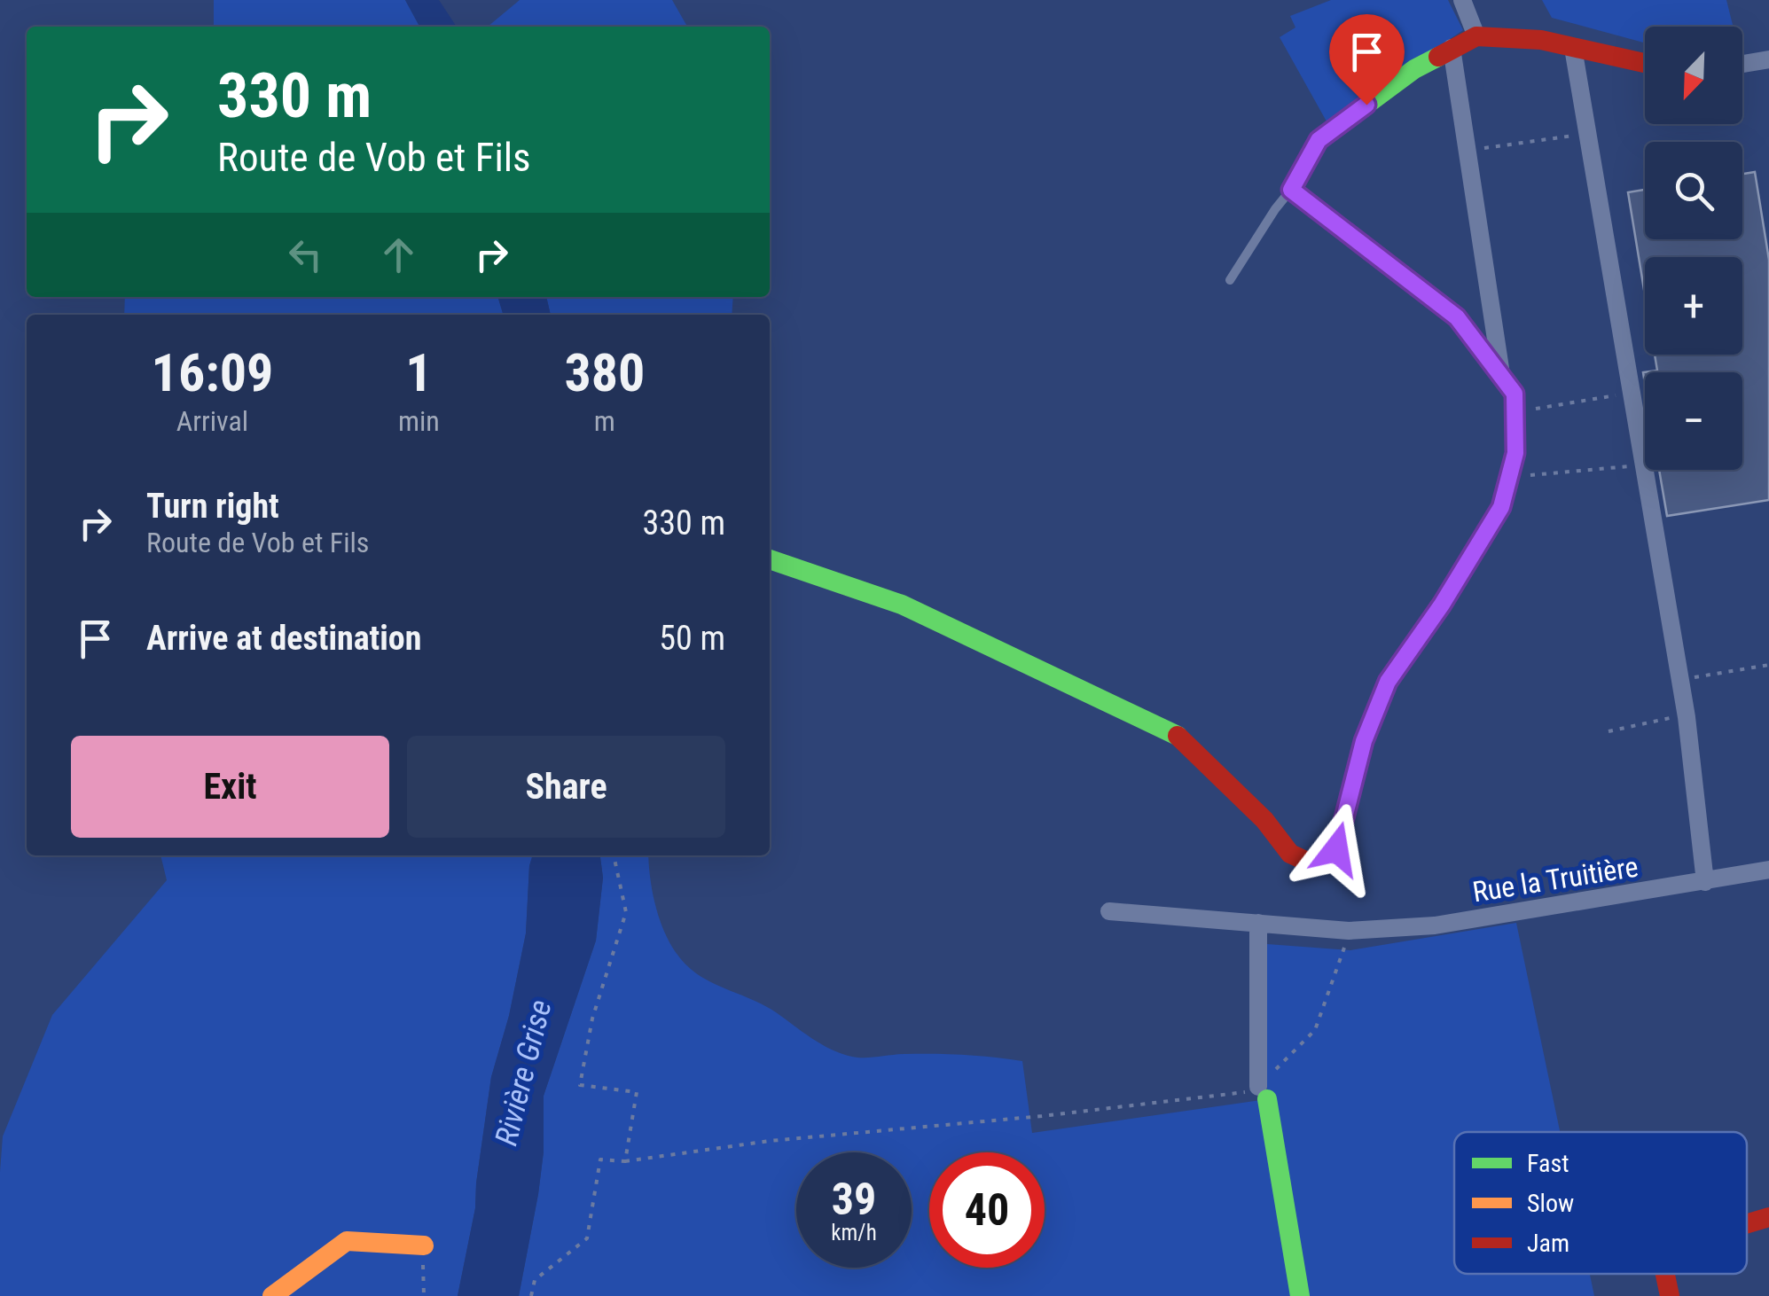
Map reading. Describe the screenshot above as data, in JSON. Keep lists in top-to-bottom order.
{
  "streets": {
    "street": ["Rue la Truitière"]
  },
  "water": ["Rivière Grise"],
  "legend": ["Fast", "Slow", "Jam"],
  "north": "bottom left",
  "page": {
    "map_buttons": ["+", "−"],
    "turn": ["330 m", "Route de Vob et Fils"],
    "eta": [
      "16:09",
      "Arrival",
      "1",
      "min",
      "380",
      "m"
    ],
    "list": [
      {
        "name": "Turn right",
        "note": "Route de Vob et Fils",
        "value": "330 m"
      },
      {
        "name": "Arrive at destination",
        "value": "50 m"
      }
    ],
    "buttons": ["Exit", "Share"],
    "speed": "39 km/h",
    "limit": "40"
  }
}
